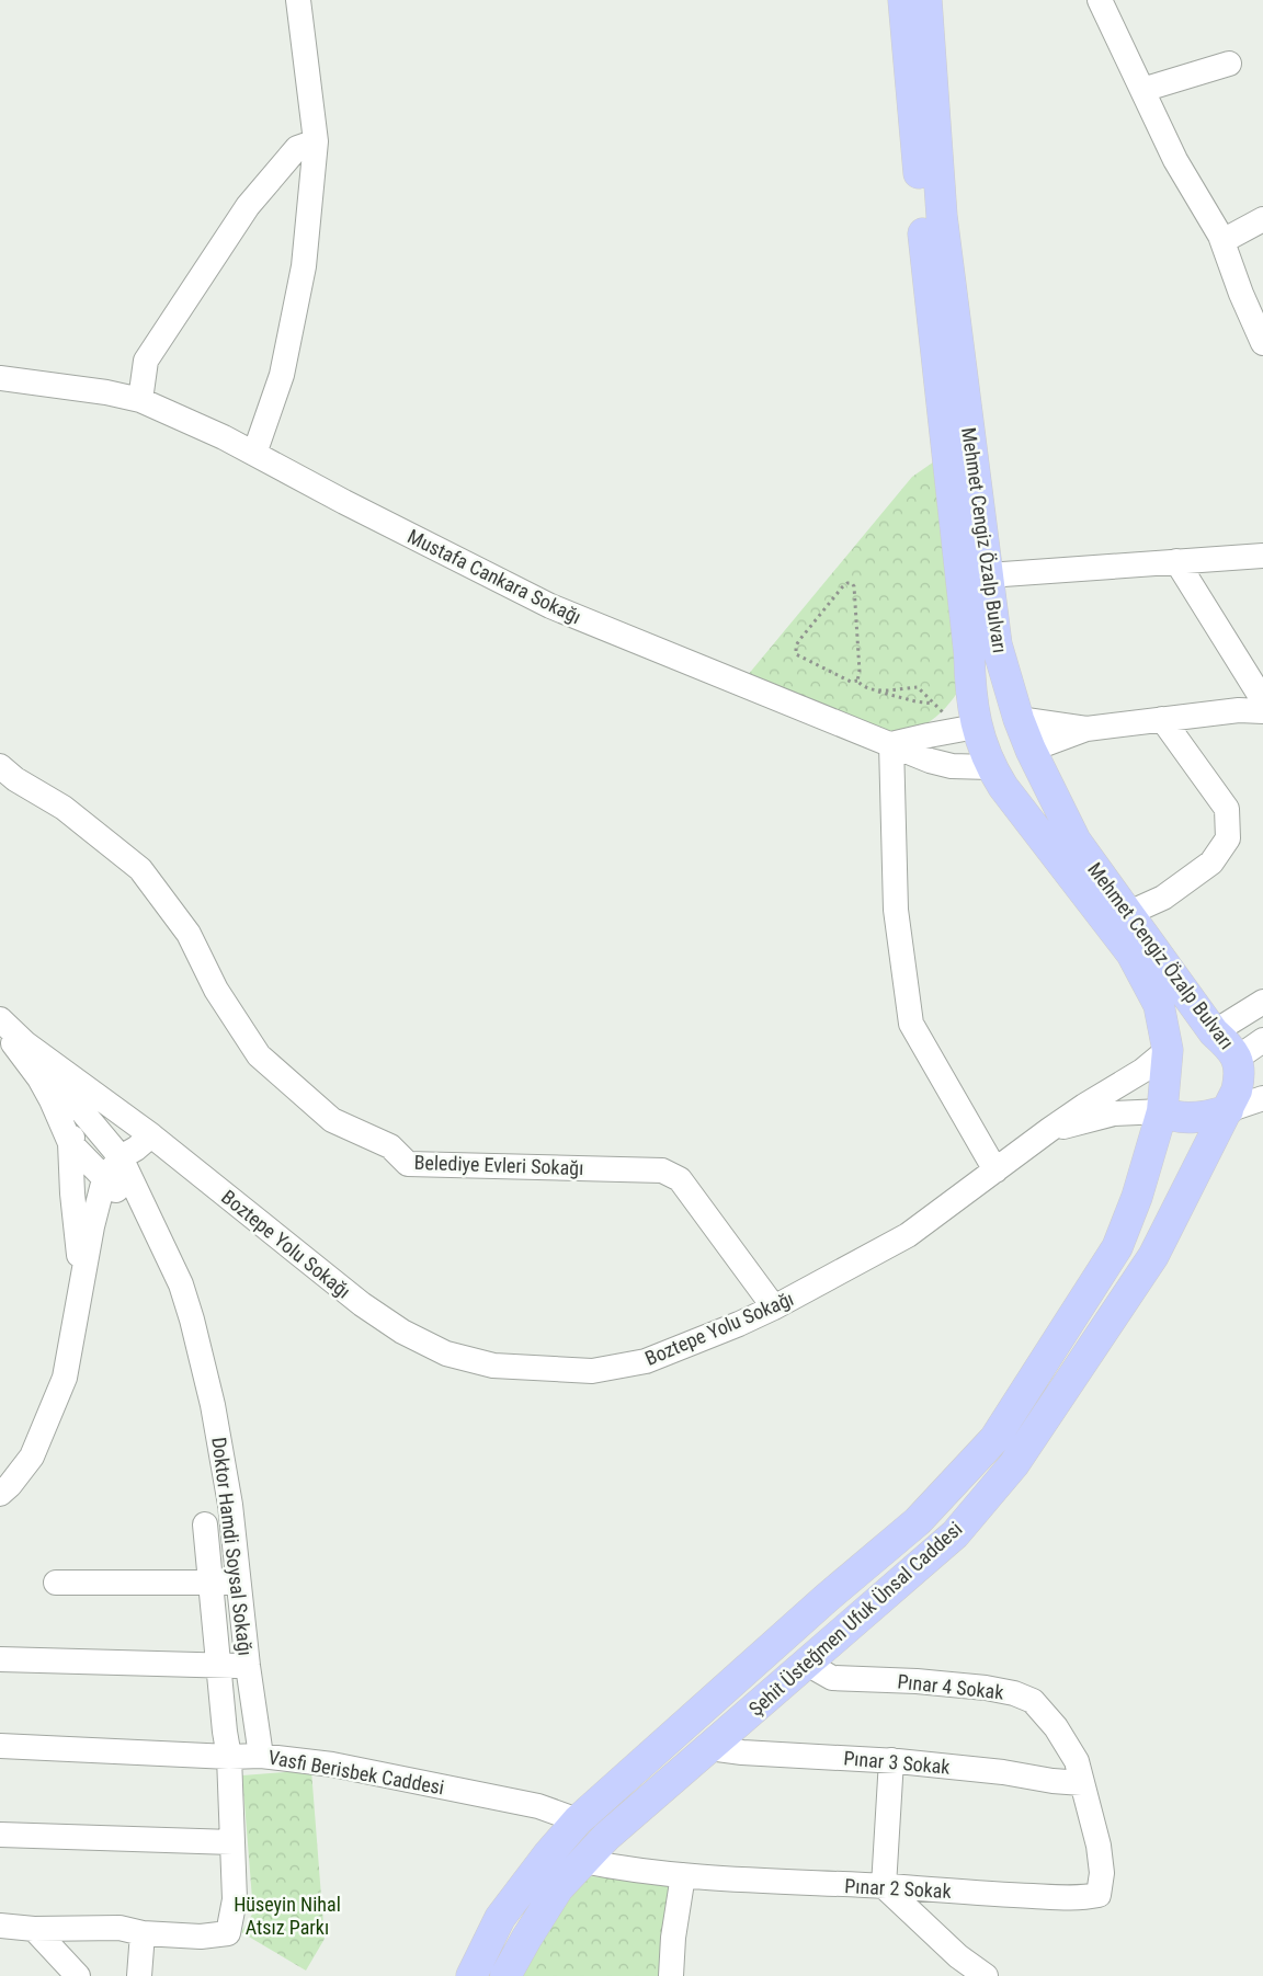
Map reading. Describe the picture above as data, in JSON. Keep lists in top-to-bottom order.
{
  "streets": {
    "main road": ["Mehmet Cengiz Özalp Bulvarı", "Şehit Üsteğmen Ufuk Ünsal Caddesi"],
    "street": [
      "Mustafa Cankara Sokağı",
      "Belediye Evleri Sokağı",
      "Boztepe Yolu Sokağı",
      "Doktor Hamdi Soysal Sokağı",
      "Pınar 4 Sokak",
      "Pınar 3 Sokak",
      "Vasfi Berisbek Caddesi",
      "Pınar 2 Sokak"
    ]
  },
  "crossings": [
    ["Mehmet Cengiz Özalp Bulvarı", "Mustafa Cankara Sokağı"],
    ["Mehmet Cengiz Özalp Bulvarı", "Boztepe Yolu Sokağı"],
    ["Mehmet Cengiz Özalp Bulvarı", "Şehit Üsteğmen Ufuk Ünsal Caddesi"],
    ["Belediye Evleri Sokağı", "Boztepe Yolu Sokağı"],
    ["Boztepe Yolu Sokağı", "Şehit Üsteğmen Ufuk Ünsal Caddesi"],
    ["Doktor Hamdi Soysal Sokağı", "Vasfi Berisbek Caddesi"],
    ["Şehit Üsteğmen Ufuk Ünsal Caddesi", "Pınar 4 Sokak"],
    ["Şehit Üsteğmen Ufuk Ünsal Caddesi", "Pınar 3 Sokak"],
    ["Şehit Üsteğmen Ufuk Ünsal Caddesi", "Vasfi Berisbek Caddesi"],
    ["Şehit Üsteğmen Ufuk Ünsal Caddesi", "Pınar 2 Sokak"],
    ["Pınar 4 Sokak", "Pınar 3 Sokak"],
    ["Pınar 4 Sokak", "Pınar 2 Sokak"],
    ["Pınar 3 Sokak", "Pınar 2 Sokak"]
  ],
  "parks": ["Hüseyin Nihal Atsız Parkı"]
}
